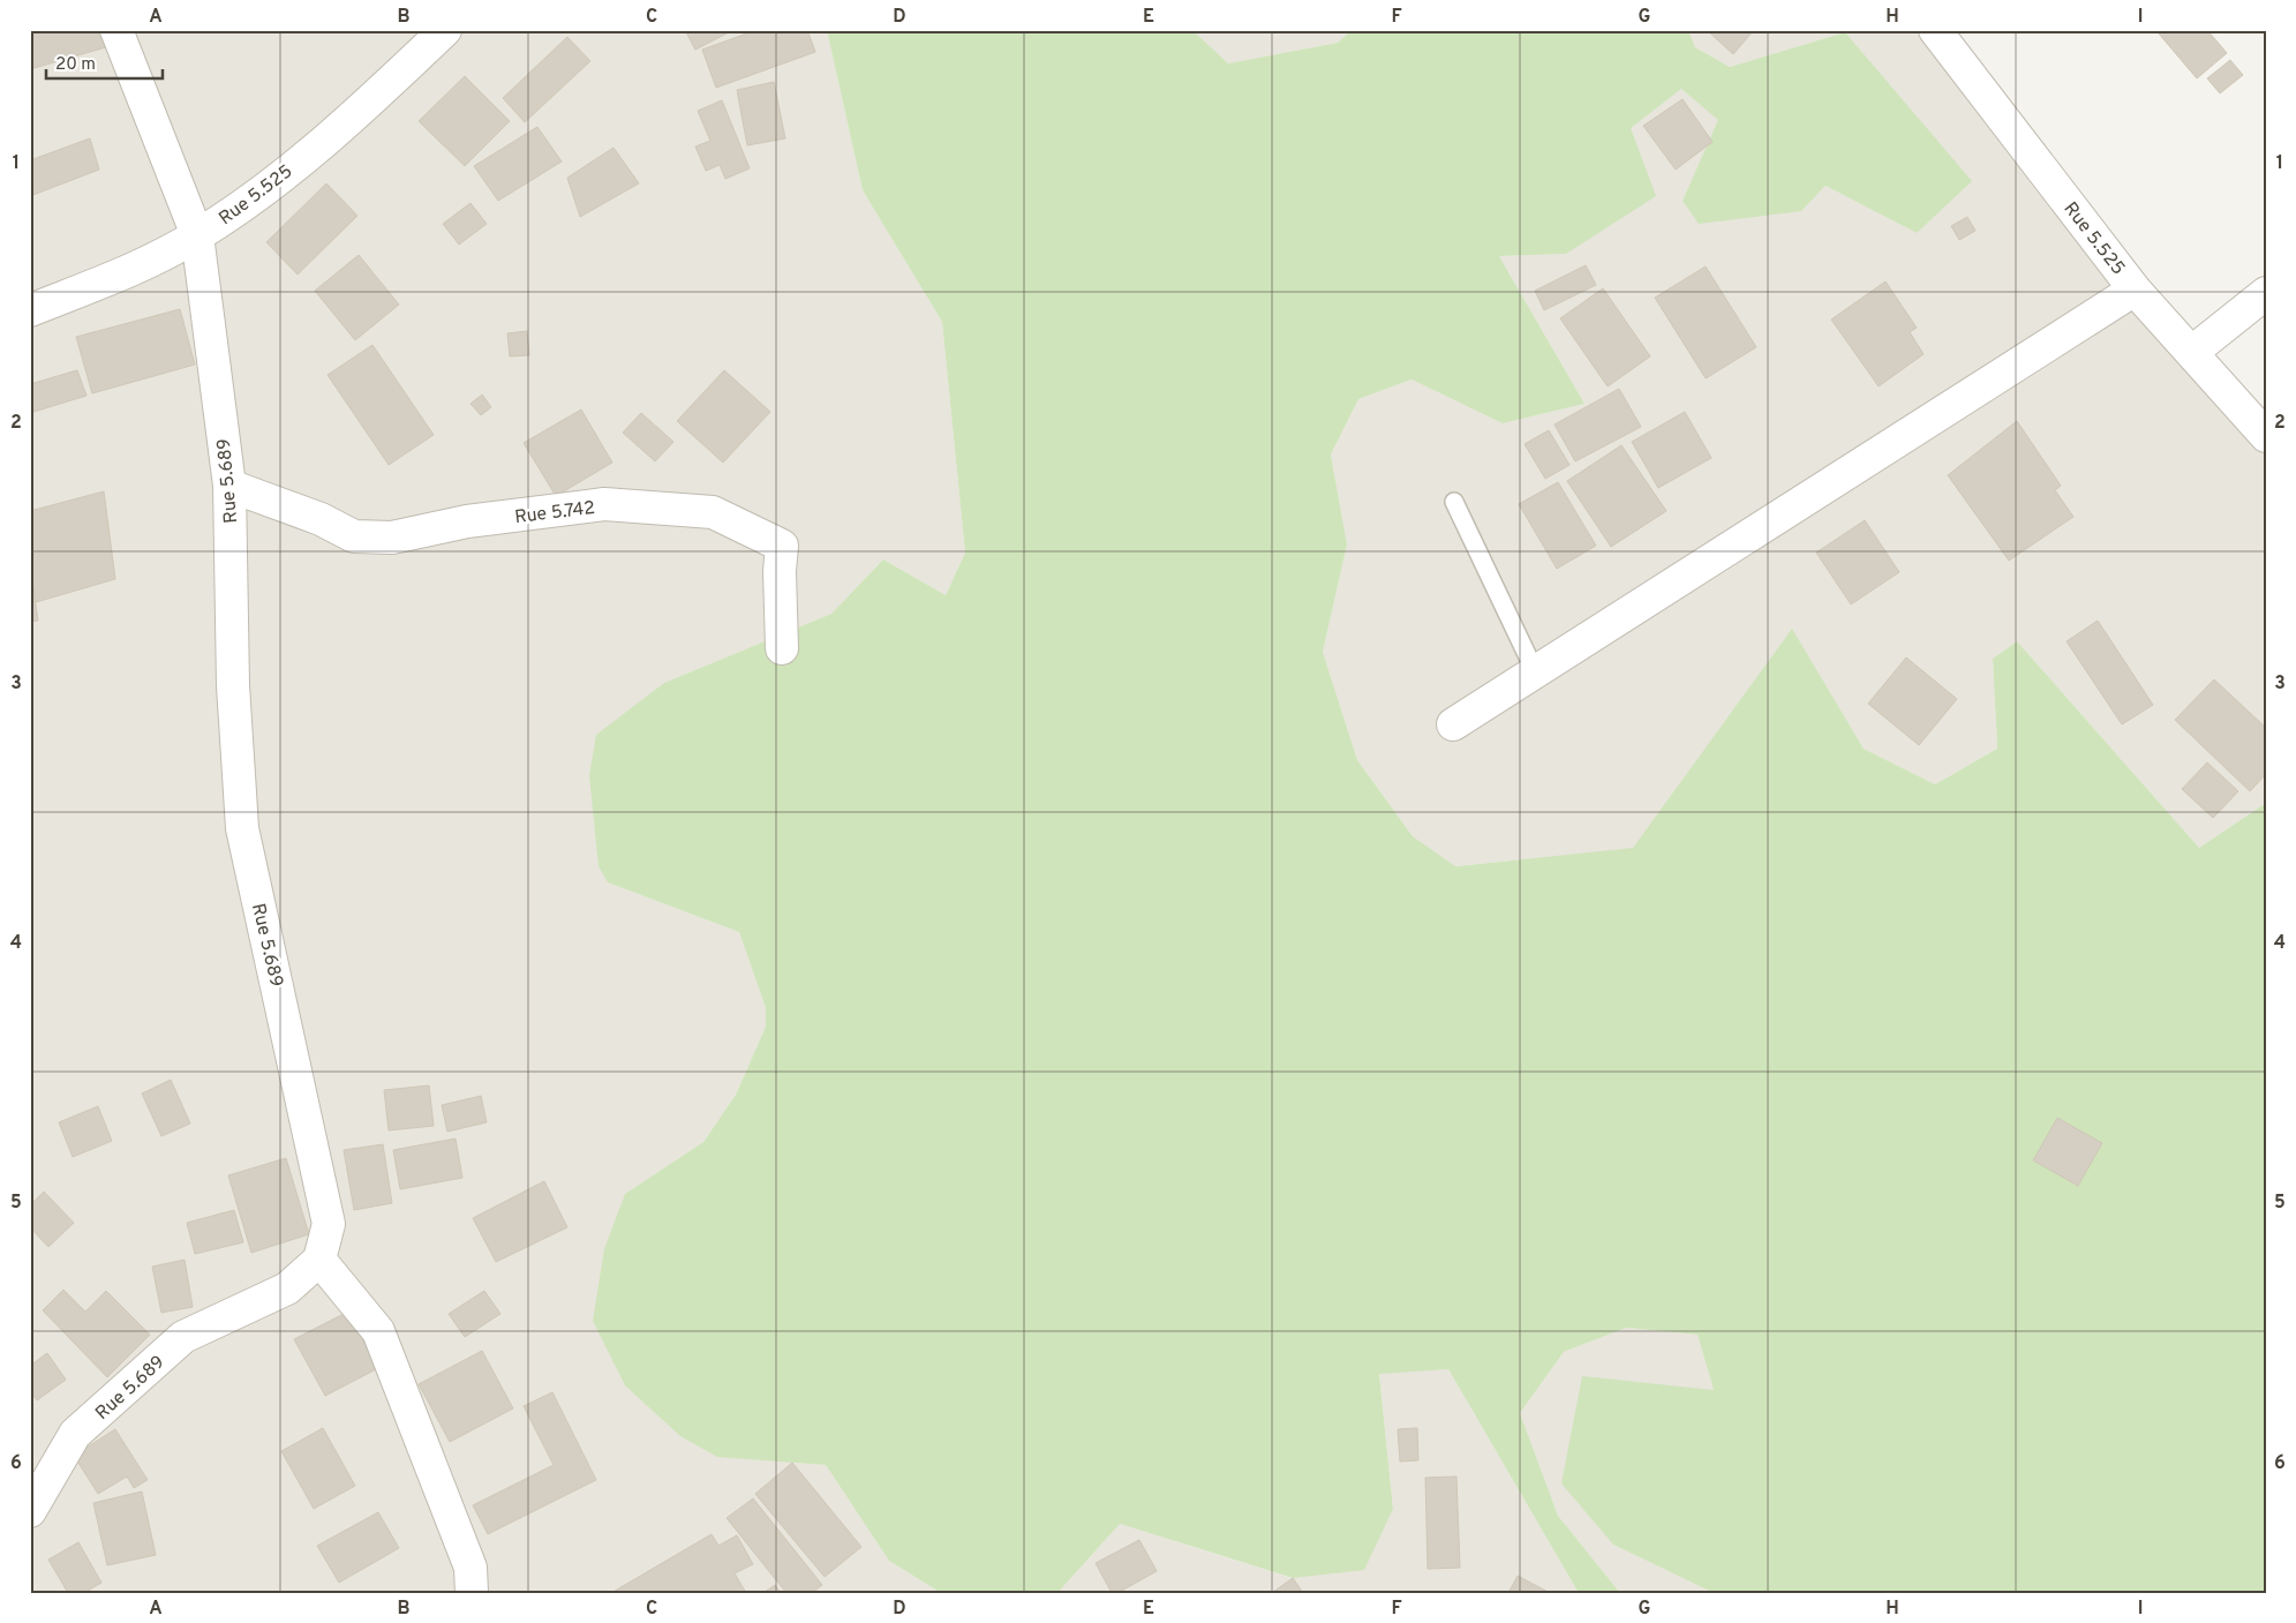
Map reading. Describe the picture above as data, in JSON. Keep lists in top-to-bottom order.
{
  "streets": {
    "street": ["Rue 5.525", "Rue 5.689", "Rue 5.742"]
  },
  "crossings": [
    ["Rue 5.525", "Rue 5.689"],
    ["Rue 5.689", "Rue 5.742"]
  ],
  "scale_bar": "20 m",
  "grid": {
    "columns": [
      "A",
      "B",
      "C",
      "D",
      "E",
      "F",
      "G",
      "H",
      "I"
    ],
    "rows": [
      "1",
      "2",
      "3",
      "4",
      "5",
      "6"
    ]
  }
}
